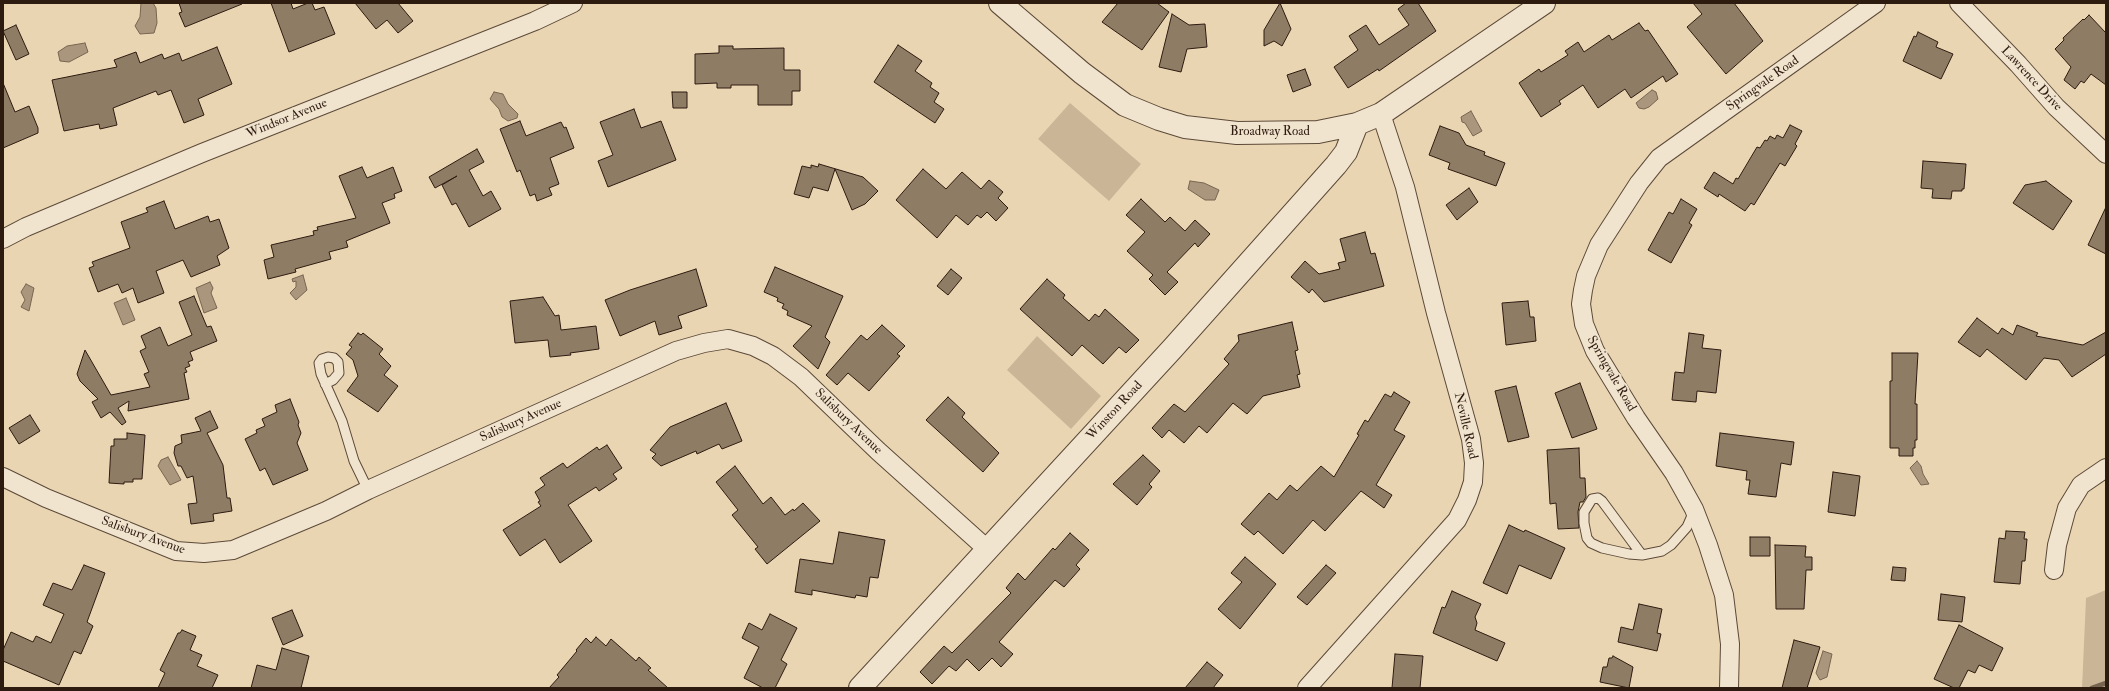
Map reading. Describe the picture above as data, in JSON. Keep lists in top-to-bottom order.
{
  "streets": {
    "street": [
      "Lawrence Drive",
      "Springvale Road",
      "Windsor Avenue",
      "Broadway Road",
      "Winston Road",
      "Salisbury Avenue",
      "Neville Road"
    ]
  },
  "crossings": [
    ["Broadway Road", "Winston Road"],
    ["Broadway Road", "Neville Road"],
    ["Winston Road", "Salisbury Avenue"]
  ]
}
